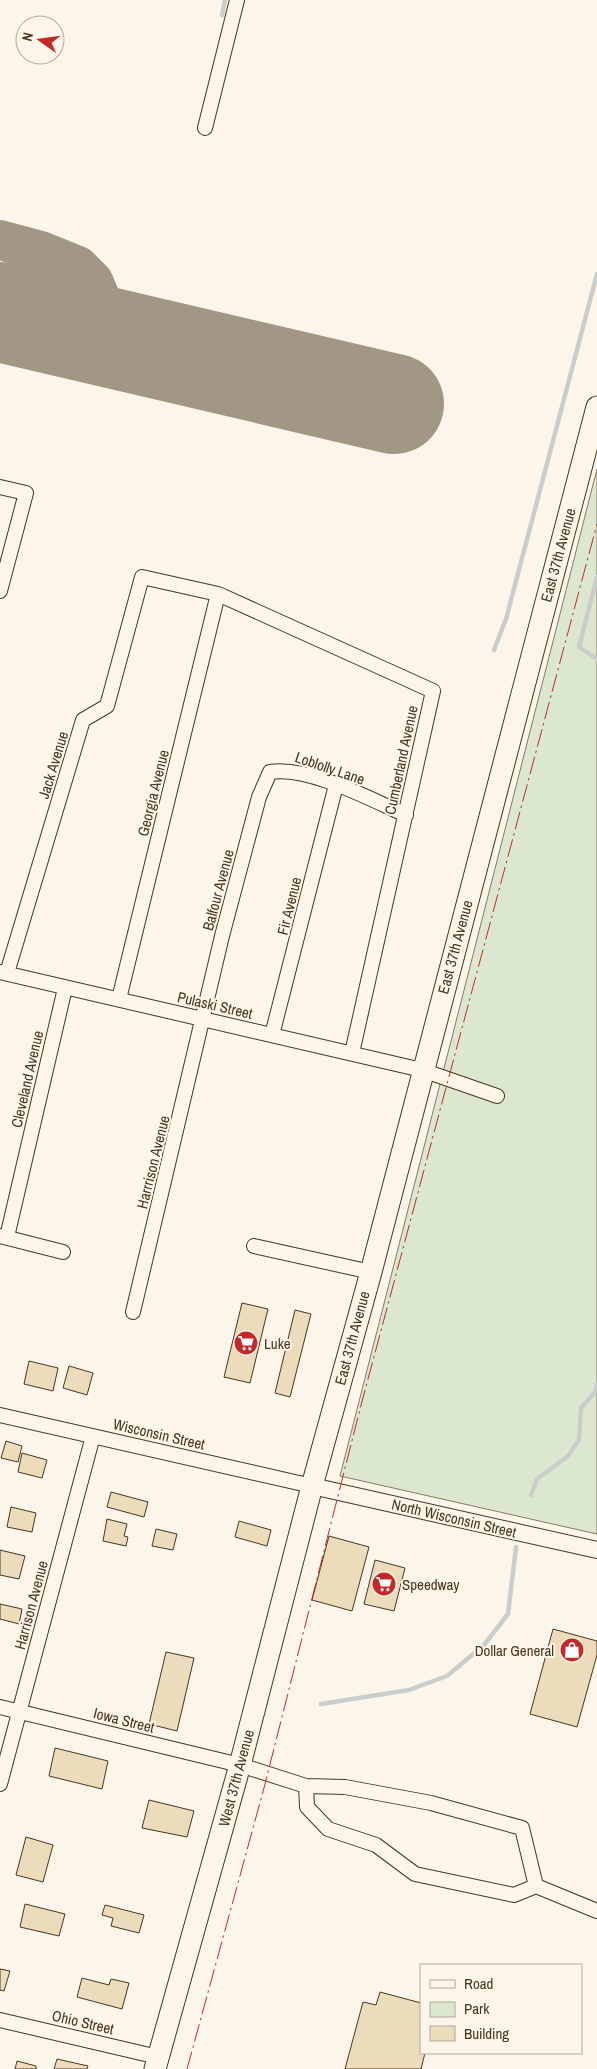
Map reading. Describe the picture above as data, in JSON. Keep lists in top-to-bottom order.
{
  "streets": {
    "main road": ["East 37th Avenue", "West 37th Avenue"],
    "street": [
      "Cumberland Avenue",
      "Jack Avenue",
      "Loblolly Lane",
      "Georgia Avenue",
      "Balfour Avenue",
      "Fir Avenue",
      "Pulaski Street",
      "Cleveland Avenue",
      "Harrrison Avenue",
      "Wisconsin Street",
      "North Wisconsin Street",
      "Harrison Avenue",
      "Iowa Street",
      "Ohio Street"
    ]
  },
  "crossings": [
    ["East 37th Avenue", "Pulaski Street"],
    ["East 37th Avenue", "Wisconsin Street"],
    ["East 37th Avenue", "North Wisconsin Street"],
    ["East 37th Avenue", "West 37th Avenue"],
    ["Cumberland Avenue", "Jack Avenue"],
    ["Cumberland Avenue", "Loblolly Lane"],
    ["Cumberland Avenue", "Georgia Avenue"],
    ["Cumberland Avenue", "Pulaski Street"],
    ["Jack Avenue", "Pulaski Street"],
    ["Loblolly Lane", "Balfour Avenue"],
    ["Loblolly Lane", "Fir Avenue"],
    ["Georgia Avenue", "Pulaski Street"],
    ["Balfour Avenue", "Pulaski Street"],
    ["Balfour Avenue", "Harrrison Avenue"],
    ["Fir Avenue", "Pulaski Street"],
    ["Pulaski Street", "Cleveland Avenue"],
    ["Pulaski Street", "Harrrison Avenue"],
    ["Wisconsin Street", "North Wisconsin Street"],
    ["Wisconsin Street", "Harrison Avenue"],
    ["Wisconsin Street", "West 37th Avenue"],
    ["North Wisconsin Street", "West 37th Avenue"],
    ["Harrison Avenue", "Iowa Street"],
    ["Iowa Street", "West 37th Avenue"],
    ["West 37th Avenue", "Ohio Street"]
  ],
  "places": {
    "supermarket": ["Luke", "Speedway"],
    "shop": ["Dollar General"]
  },
  "legend": ["Road", "Park", "Building"],
  "north": "left"
}
